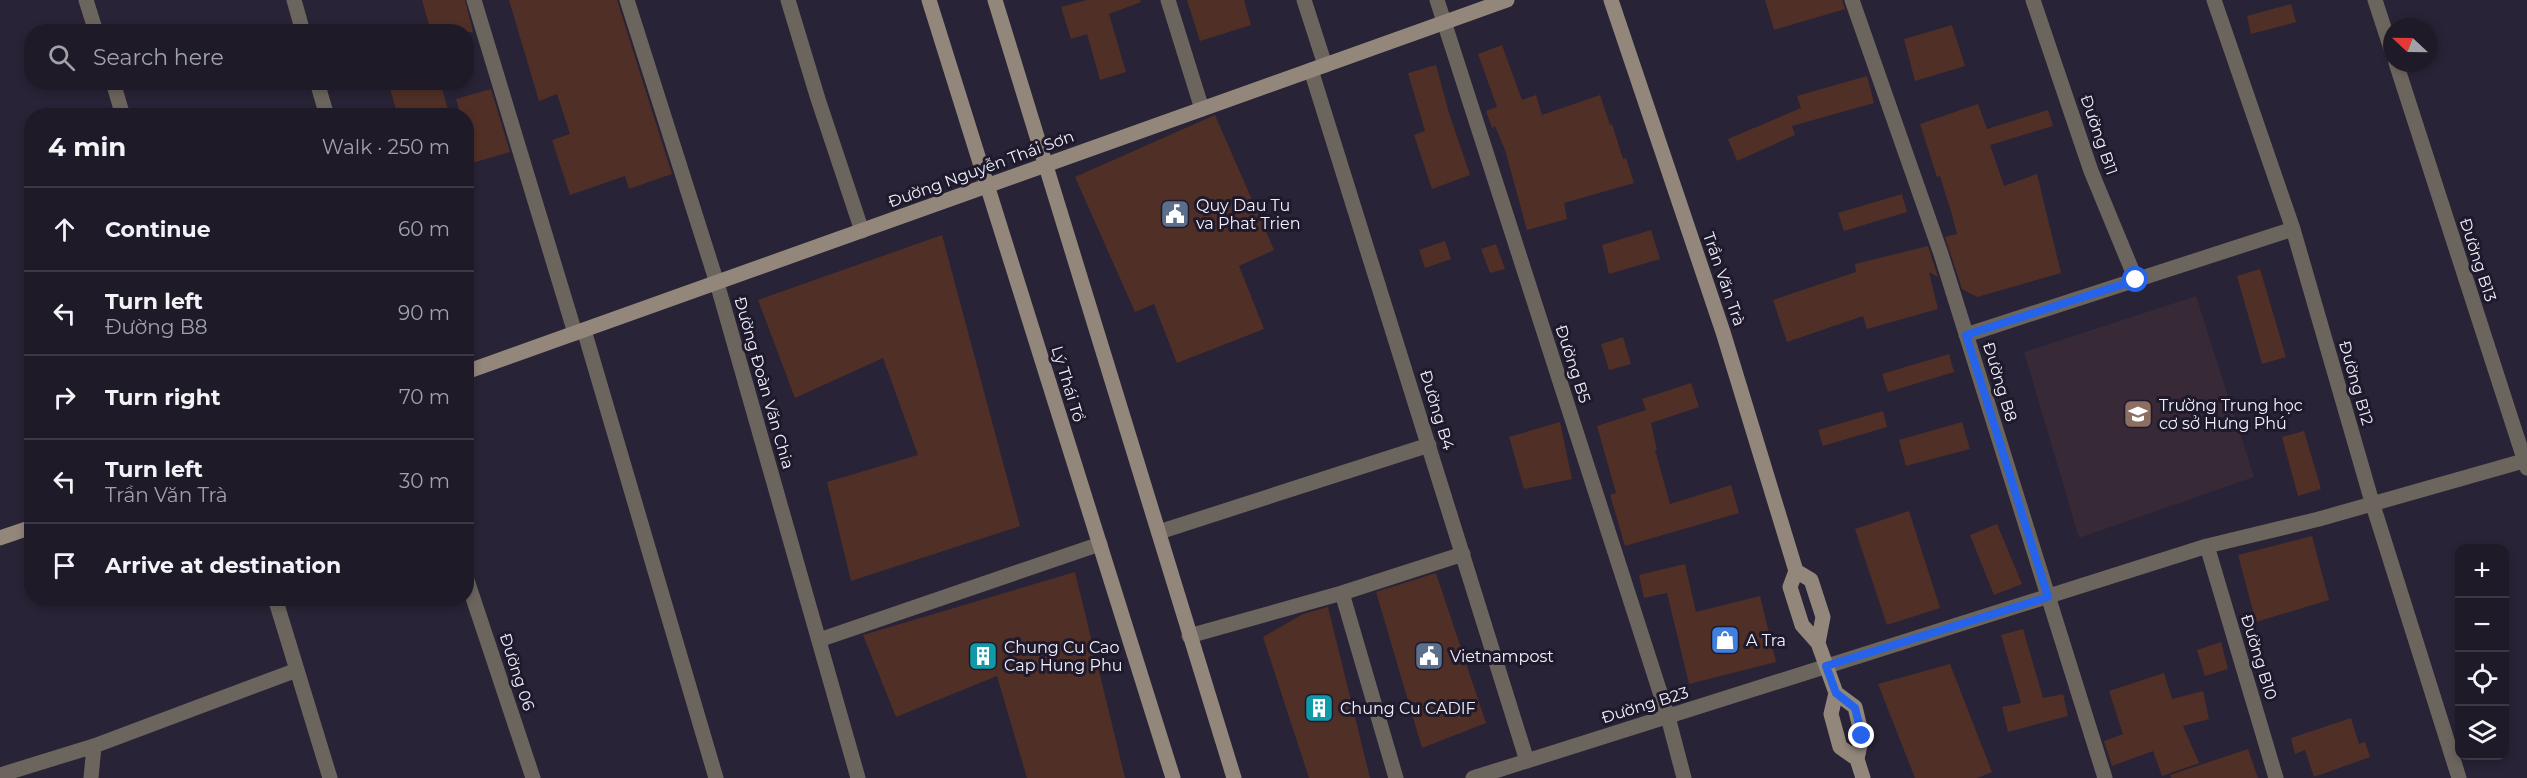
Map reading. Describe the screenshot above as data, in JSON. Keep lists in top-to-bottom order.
{
  "streets": {
    "street": [
      "Đường B11",
      "Đường Nguyễn Thái Sơn",
      "Đường B13",
      "Trần Văn Trà",
      "Đường B5",
      "Đường B8",
      "Đường Đoàn Văn Chia",
      "Đường B12",
      "Lý Thái Tổ",
      "Đường B4",
      "Đường B10",
      "Đường 06",
      "Đường B23"
    ]
  },
  "crossings": [
    ["Đường Nguyễn Thái Sơn", "Đường B5"],
    ["Đường Nguyễn Thái Sơn", "Đường Đoàn Văn Chia"],
    ["Đường Nguyễn Thái Sơn", "Lý Thái Tổ"],
    ["Đường Nguyễn Thái Sơn", "Đường B4"],
    ["Đường B13", "Đường B23"],
    ["Đường B5", "Đường B23"],
    ["Đường B8", "Đường B23"],
    ["Đường B12", "Đường B23"],
    ["Đường B4", "Đường B23"],
    ["Đường B10", "Đường B23"]
  ],
  "places": {
    "public building": ["Quy Dau Tu va Phat Trien", "Vietnampost"],
    "school or university": ["Trường Trung học cơ sở Hưng Phú"],
    "shop": ["A Tra"],
    "building": ["Chung Cu Cao Cap Hung Phu", "Chung Cu CADIF"]
  },
  "north": "left",
  "page": {
    "search": "Search here",
    "heading": ["4 min", "Walk · 250 m"],
    "list": [
      ["Continue", "60 m"],
      ["Turn left", "Đường B8", "90 m"],
      ["Turn right", "70 m"],
      ["Turn left", "Trần Văn Trà", "30 m"],
      "Arrive at destination"
    ],
    "map_buttons": ["+", "−"]
  }
}
